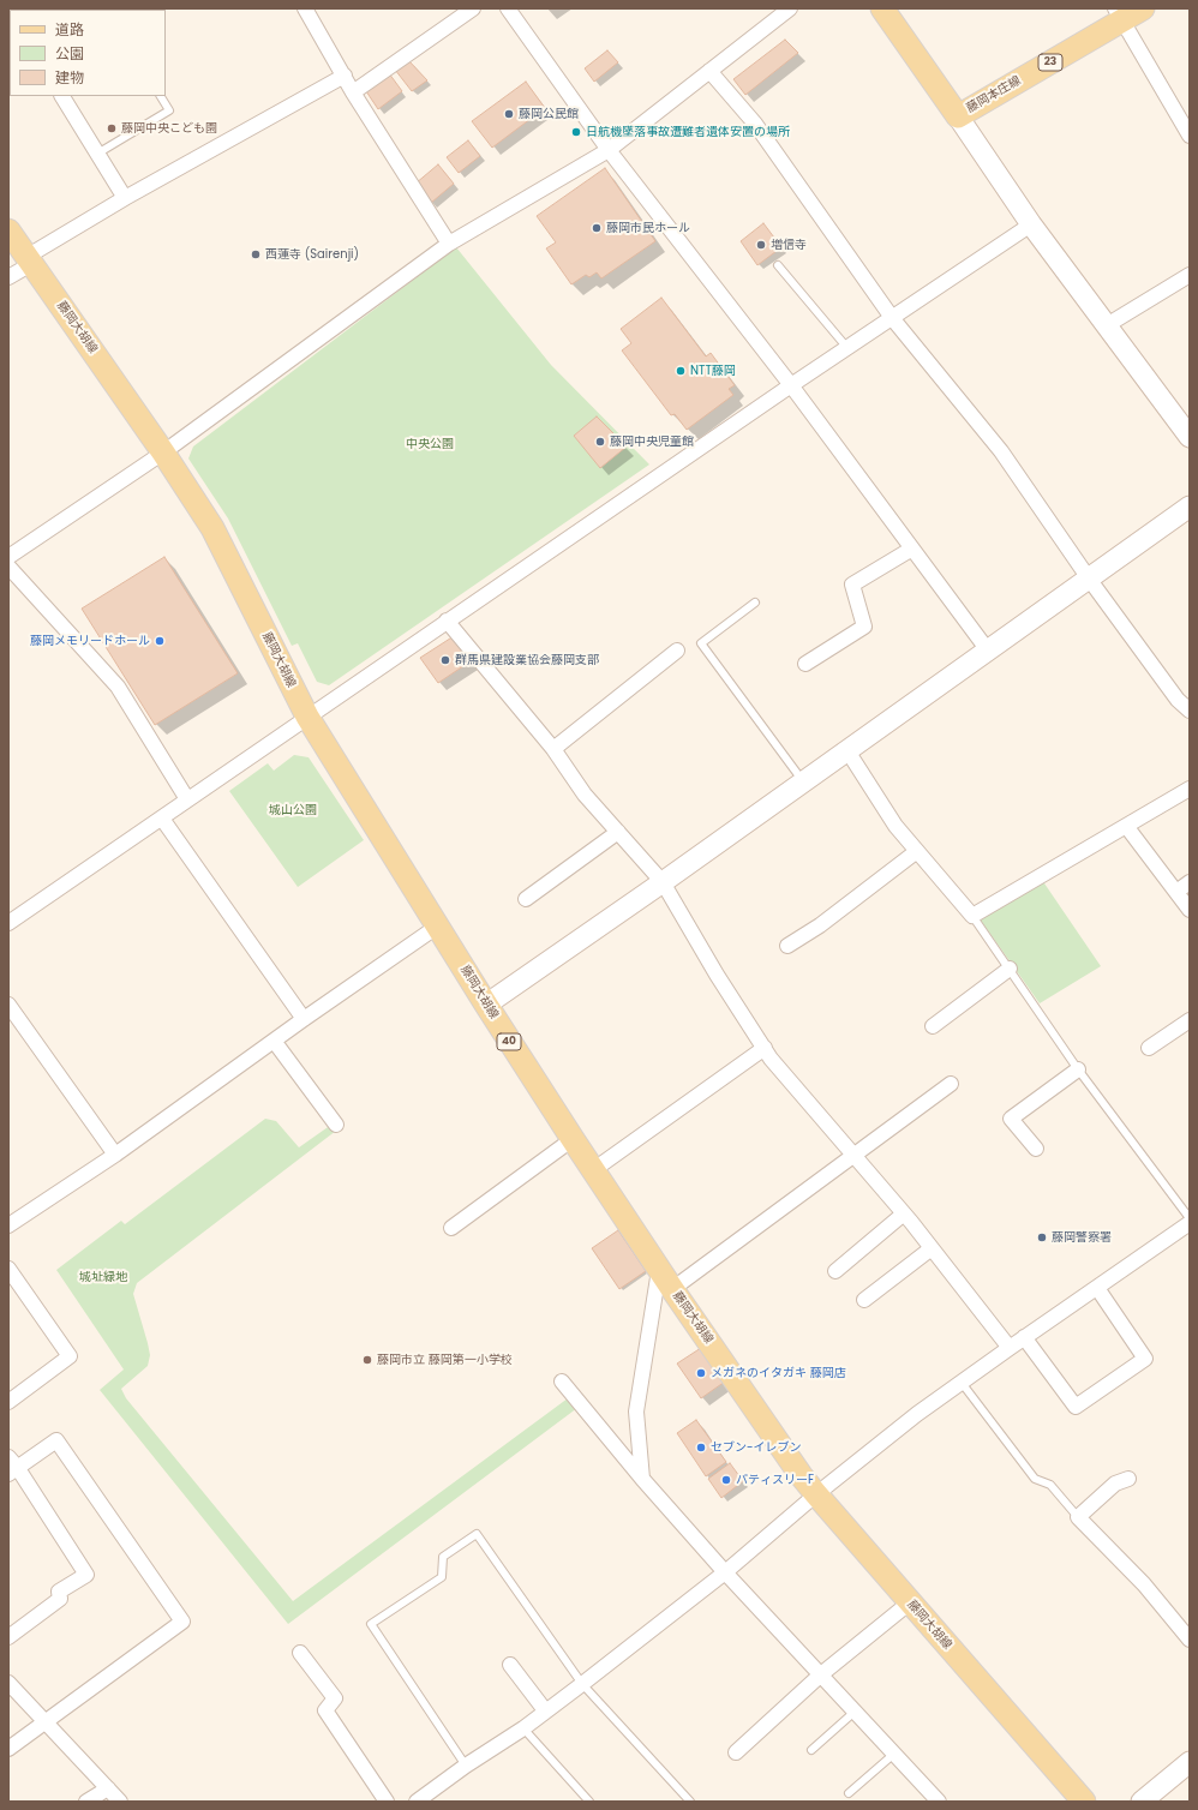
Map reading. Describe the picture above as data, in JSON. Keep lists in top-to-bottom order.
{
  "streets": {
    "main road": [
      "23",
      "藤岡本庄線",
      "藤岡大胡線",
      "40"
    ]
  },
  "parks": ["中央公園", "城山公園", "城址緑地"],
  "places": [
    "藤岡公民館",
    "藤岡中央こども園",
    "日航機墜落事故遭難者遺体安置の場所",
    "藤岡市民ホール",
    "増信寺",
    "西蓮寺 (Sairenji)",
    "NTT藤岡",
    "藤岡中央児童館",
    "藤岡メモリードホール",
    "群馬県建設業協会藤岡支部",
    "藤岡警察署",
    "藤岡市立 藤岡第一小学校",
    "メガネのイタガキ 藤岡店",
    "セブン-イレブン",
    "パティスリーF"
  ],
  "legend": ["道路", "公園", "建物"]
}
